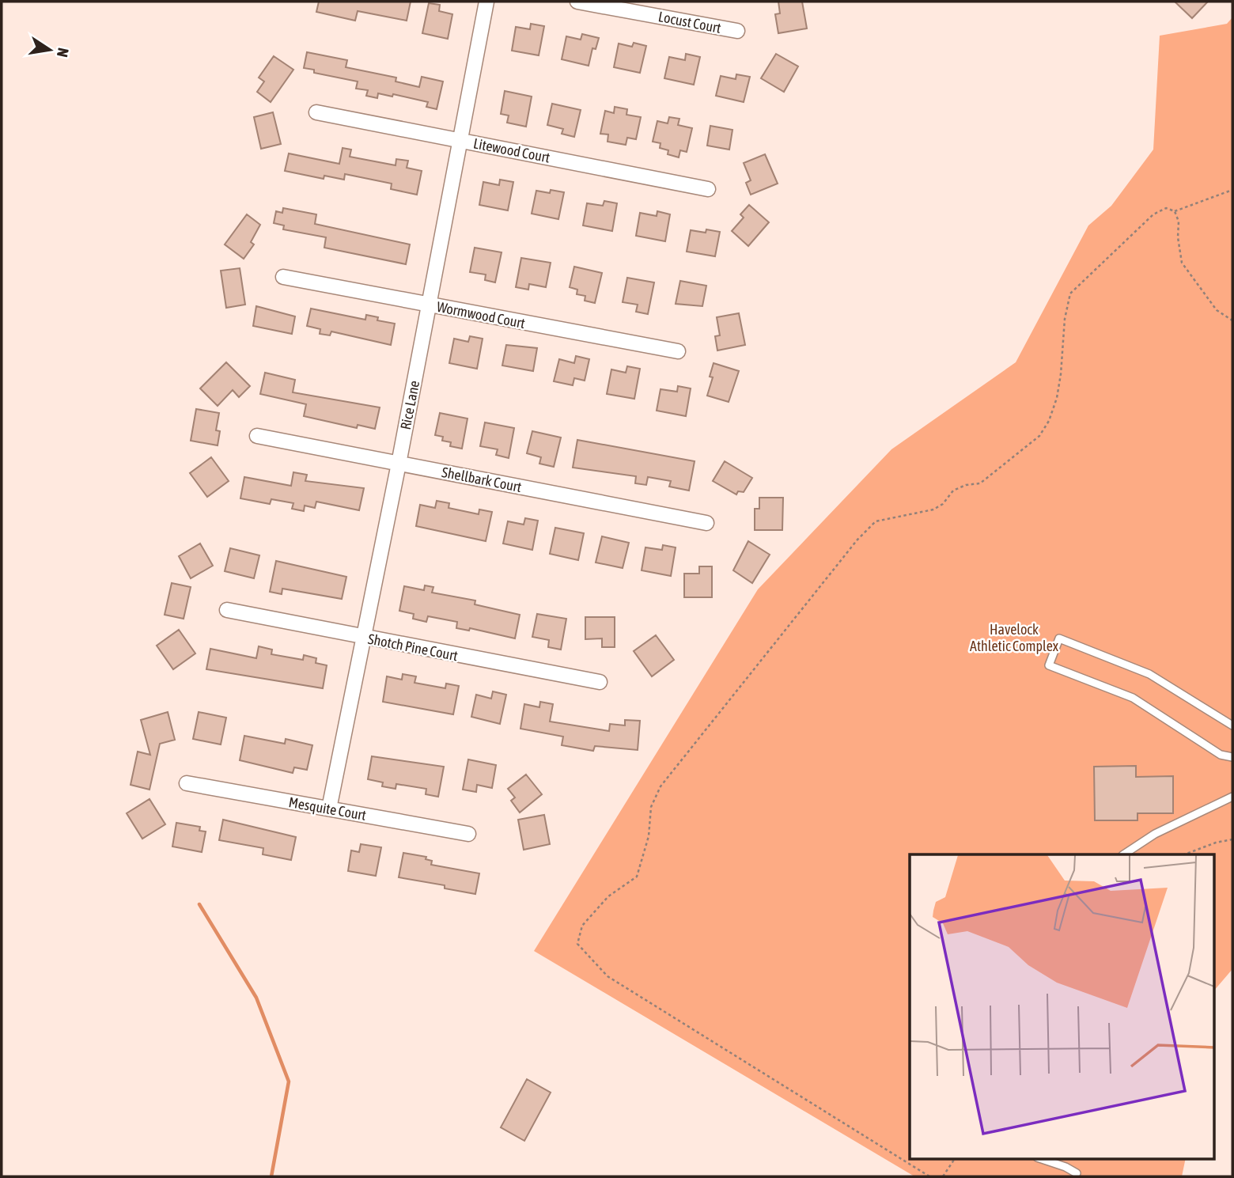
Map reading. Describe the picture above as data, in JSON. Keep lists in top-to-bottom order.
{
  "streets": {
    "street": [
      "Locust Court",
      "Litewood Court",
      "Wormwood Court",
      "Rice Lane",
      "Shellbark Court",
      "Shotch Pine Court",
      "Mesquite Court"
    ]
  },
  "crossings": [
    ["Litewood Court", "Rice Lane"],
    ["Wormwood Court", "Rice Lane"],
    ["Rice Lane", "Shellbark Court"],
    ["Rice Lane", "Shotch Pine Court"],
    ["Rice Lane", "Mesquite Court"]
  ],
  "parks": ["Havelock Athletic Complex"],
  "north": "right"
}
